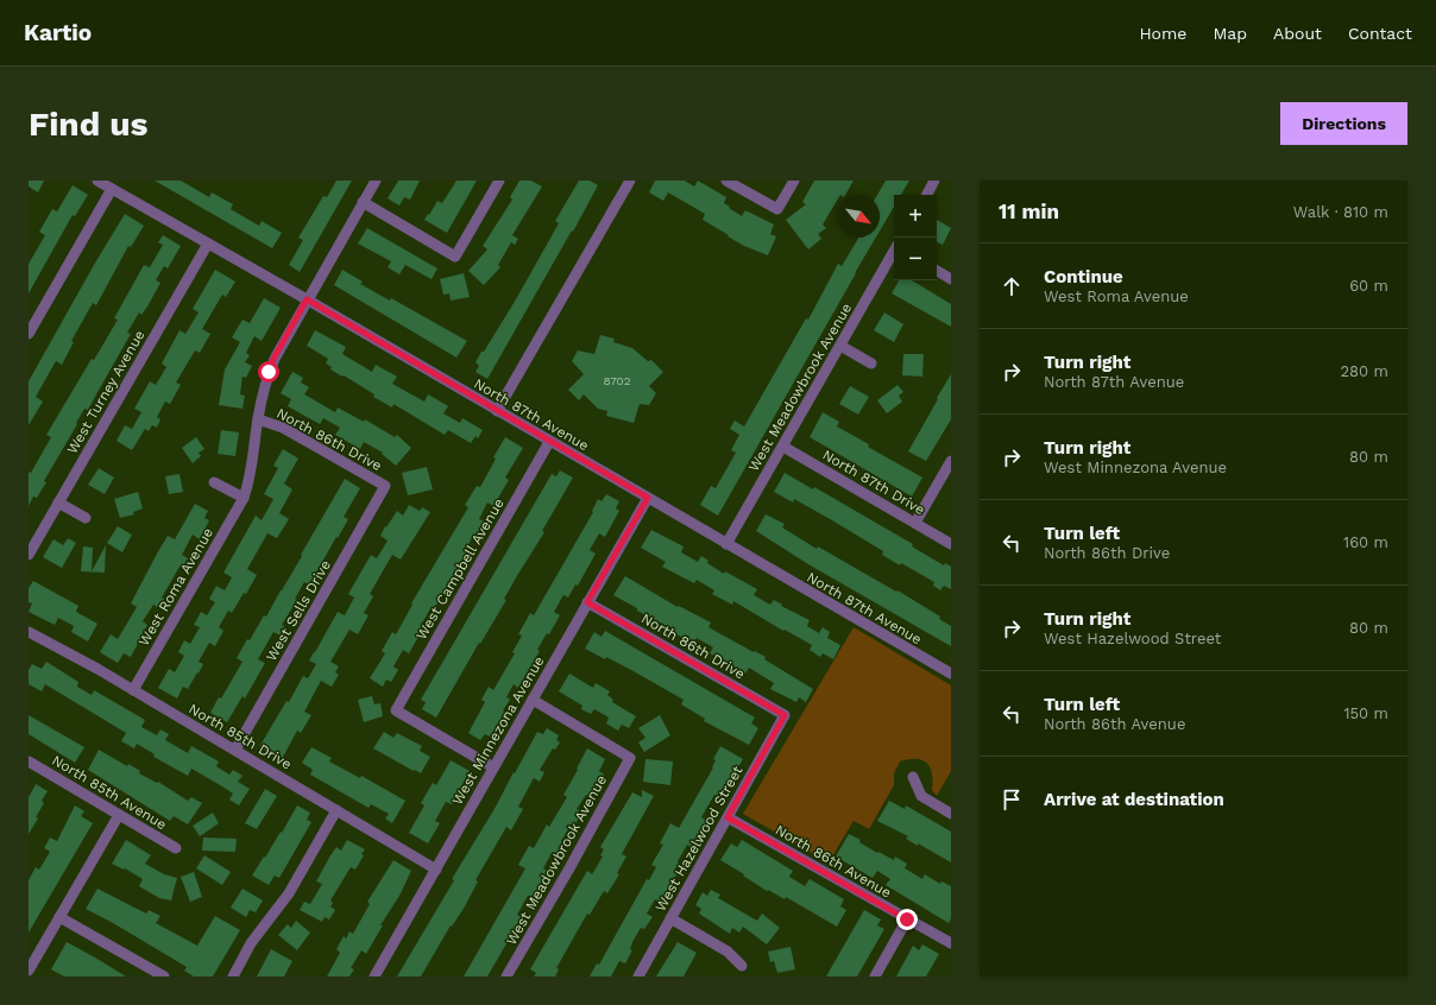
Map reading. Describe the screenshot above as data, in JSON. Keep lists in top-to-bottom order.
{
  "streets": {
    "street": [
      "West Meadowbrook Avenue",
      "West Turney Avenue",
      "North 87th Avenue",
      "North 86th Drive",
      "North 87th Drive",
      "West Campbell Avenue",
      "West Roma Avenue",
      "West Sells Drive",
      "West Minnezona Avenue",
      "North 85th Drive",
      "North 85th Avenue",
      "West Hazelwood Street",
      "North 86th Avenue"
    ]
  },
  "crossings": [
    ["West Meadowbrook Avenue", "North 87th Avenue"],
    ["West Meadowbrook Avenue", "North 87th Drive"],
    ["West Meadowbrook Avenue", "West Minnezona Avenue"],
    ["West Turney Avenue", "North 87th Avenue"],
    ["North 87th Avenue", "West Campbell Avenue"],
    ["North 87th Avenue", "West Roma Avenue"],
    ["North 87th Avenue", "West Minnezona Avenue"],
    ["North 86th Drive", "West Roma Avenue"],
    ["North 86th Drive", "West Sells Drive"],
    ["North 86th Drive", "West Minnezona Avenue"],
    ["North 86th Drive", "West Hazelwood Street"],
    ["West Campbell Avenue", "West Minnezona Avenue"],
    ["West Roma Avenue", "North 85th Drive"],
    ["West Sells Drive", "North 85th Drive"],
    ["West Minnezona Avenue", "North 85th Drive"],
    ["West Hazelwood Street", "North 86th Avenue"]
  ],
  "house_numbers": ["8702"],
  "north": "bottom right",
  "page": {
    "header": "Kartio",
    "nav": [
      "Home",
      "Map",
      "About",
      "Contact"
    ],
    "buttons": "Directions",
    "title": "Find us",
    "heading": ["11 min", "Walk · 810 m"],
    "map_buttons": ["+", "−"],
    "list": [
      ["Continue", "West Roma Avenue", "60 m"],
      ["Turn right", "North 87th Avenue", "280 m"],
      ["Turn right", "West Minnezona Avenue", "80 m"],
      ["Turn left", "North 86th Drive", "160 m"],
      ["Turn right", "West Hazelwood Street", "80 m"],
      ["Turn left", "North 86th Avenue", "150 m"],
      "Arrive at destination"
    ]
  }
}
